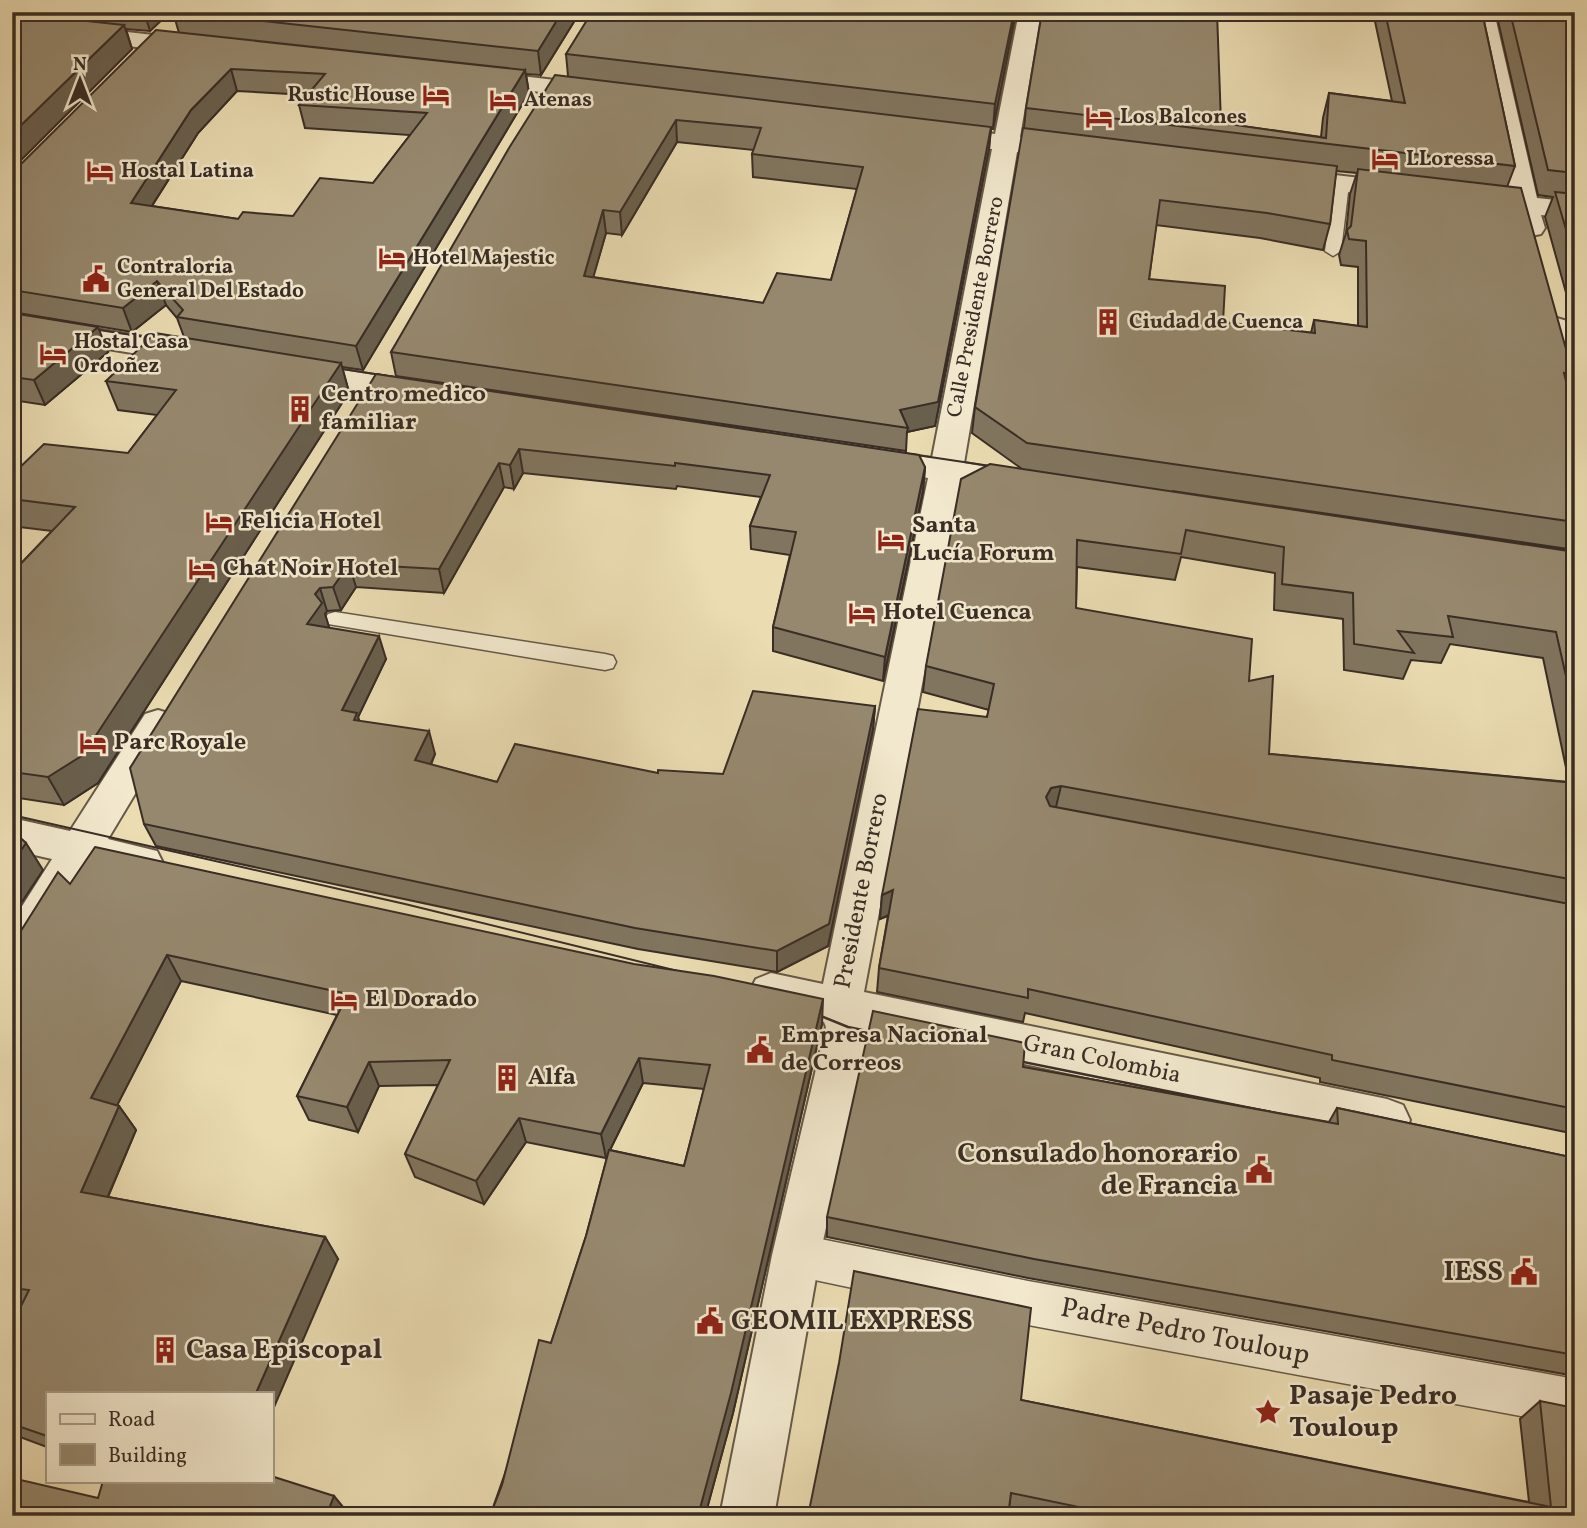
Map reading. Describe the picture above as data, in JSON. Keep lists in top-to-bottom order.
{
  "streets": {
    "street": [
      "Calle Presidente Borrero",
      "Presidente Borrero",
      "Gran Colombia",
      "Padre Pedro Touloup"
    ]
  },
  "crossings": [
    ["Calle Presidente Borrero", "Presidente Borrero"],
    ["Presidente Borrero", "Gran Colombia"],
    ["Presidente Borrero", "Padre Pedro Touloup"]
  ],
  "places": {
    "hotel": [
      "Rustic House",
      "Atenas",
      "Los Balcones",
      "LLoressa",
      "Hostal Latina",
      "Hotel Majestic",
      "Hostal Casa Ordoñez",
      "Felicia Hotel",
      "Santa Lucía Forum",
      "Chat Noir Hotel",
      "Hotel Cuenca",
      "Parc Royale",
      "El Dorado"
    ],
    "public building": [
      "Contraloria General Del Estado",
      "Empresa Nacional de Correos",
      "Consulado honorario de Francia",
      "IESS",
      "GEOMIL EXPRESS"
    ],
    "building": [
      "Ciudad de Cuenca",
      "Centro medico familiar",
      "Alfa",
      "Casa Episcopal"
    ],
    "place": ["Pasaje Pedro Touloup"]
  },
  "legend": ["Road", "Building"],
  "north": "top"
}
